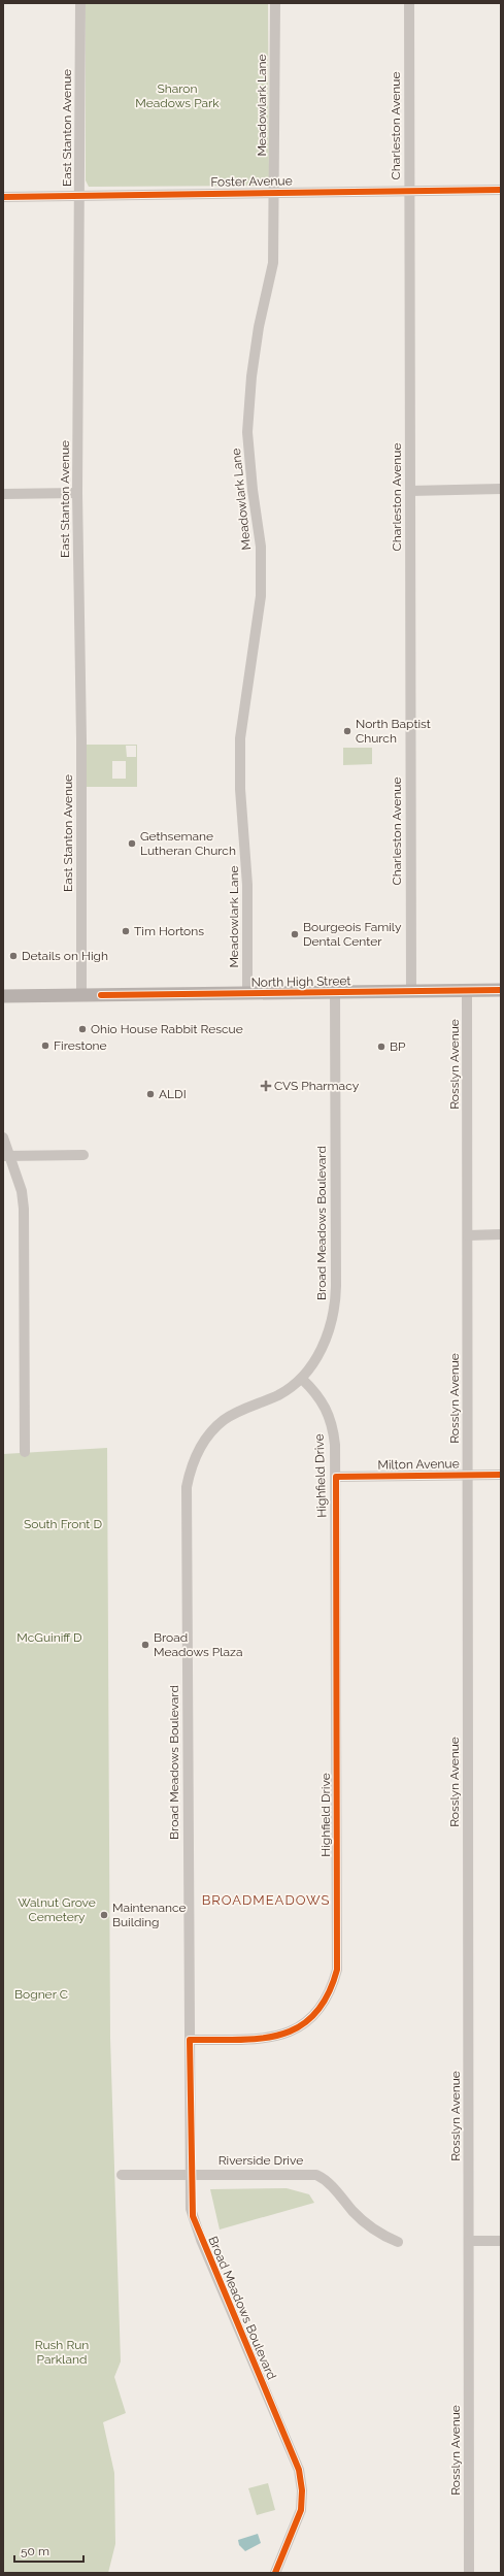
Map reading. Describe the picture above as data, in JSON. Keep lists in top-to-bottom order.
{
  "streets": {
    "main road": ["North High Street"],
    "street": [
      "Meadowlark Lane",
      "Charleston Avenue",
      "East Stanton Avenue",
      "Foster Avenue",
      "Rosslyn Avenue",
      "Broad Meadows Boulevard",
      "Milton Avenue",
      "Highfield Drive",
      "Riverside Drive"
    ]
  },
  "crossings": [
    ["Meadowlark Lane", "Foster Avenue"],
    ["Meadowlark Lane", "North High Street"],
    ["Charleston Avenue", "Foster Avenue"],
    ["Charleston Avenue", "North High Street"],
    ["East Stanton Avenue", "Foster Avenue"],
    ["East Stanton Avenue", "North High Street"],
    ["North High Street", "Rosslyn Avenue"],
    ["North High Street", "Broad Meadows Boulevard"],
    ["Rosslyn Avenue", "Milton Avenue"],
    ["Broad Meadows Boulevard", "Highfield Drive"],
    ["Broad Meadows Boulevard", "Riverside Drive"],
    ["Milton Avenue", "Highfield Drive"]
  ],
  "districts": ["BROADMEADOWS"],
  "parks": [
    "Sharon Meadows Park",
    "South Front D",
    "McGuiniff D",
    "Walnut Grove Cemetery",
    "Bogner C",
    "Rush Run Parkland"
  ],
  "places": {
    "other": [
      "North Baptist Church",
      "Gethsemane Lutheran Church",
      "Tim Hortons",
      "Bourgeois Family Dental Center",
      "Details on High",
      "Ohio House Rabbit Rescue",
      "Firestone",
      "BP",
      "ALDI",
      "Broad Meadows Plaza",
      "Maintenance Building"
    ],
    "health": ["CVS Pharmacy"]
  },
  "scale_bar": "50 m"
}
